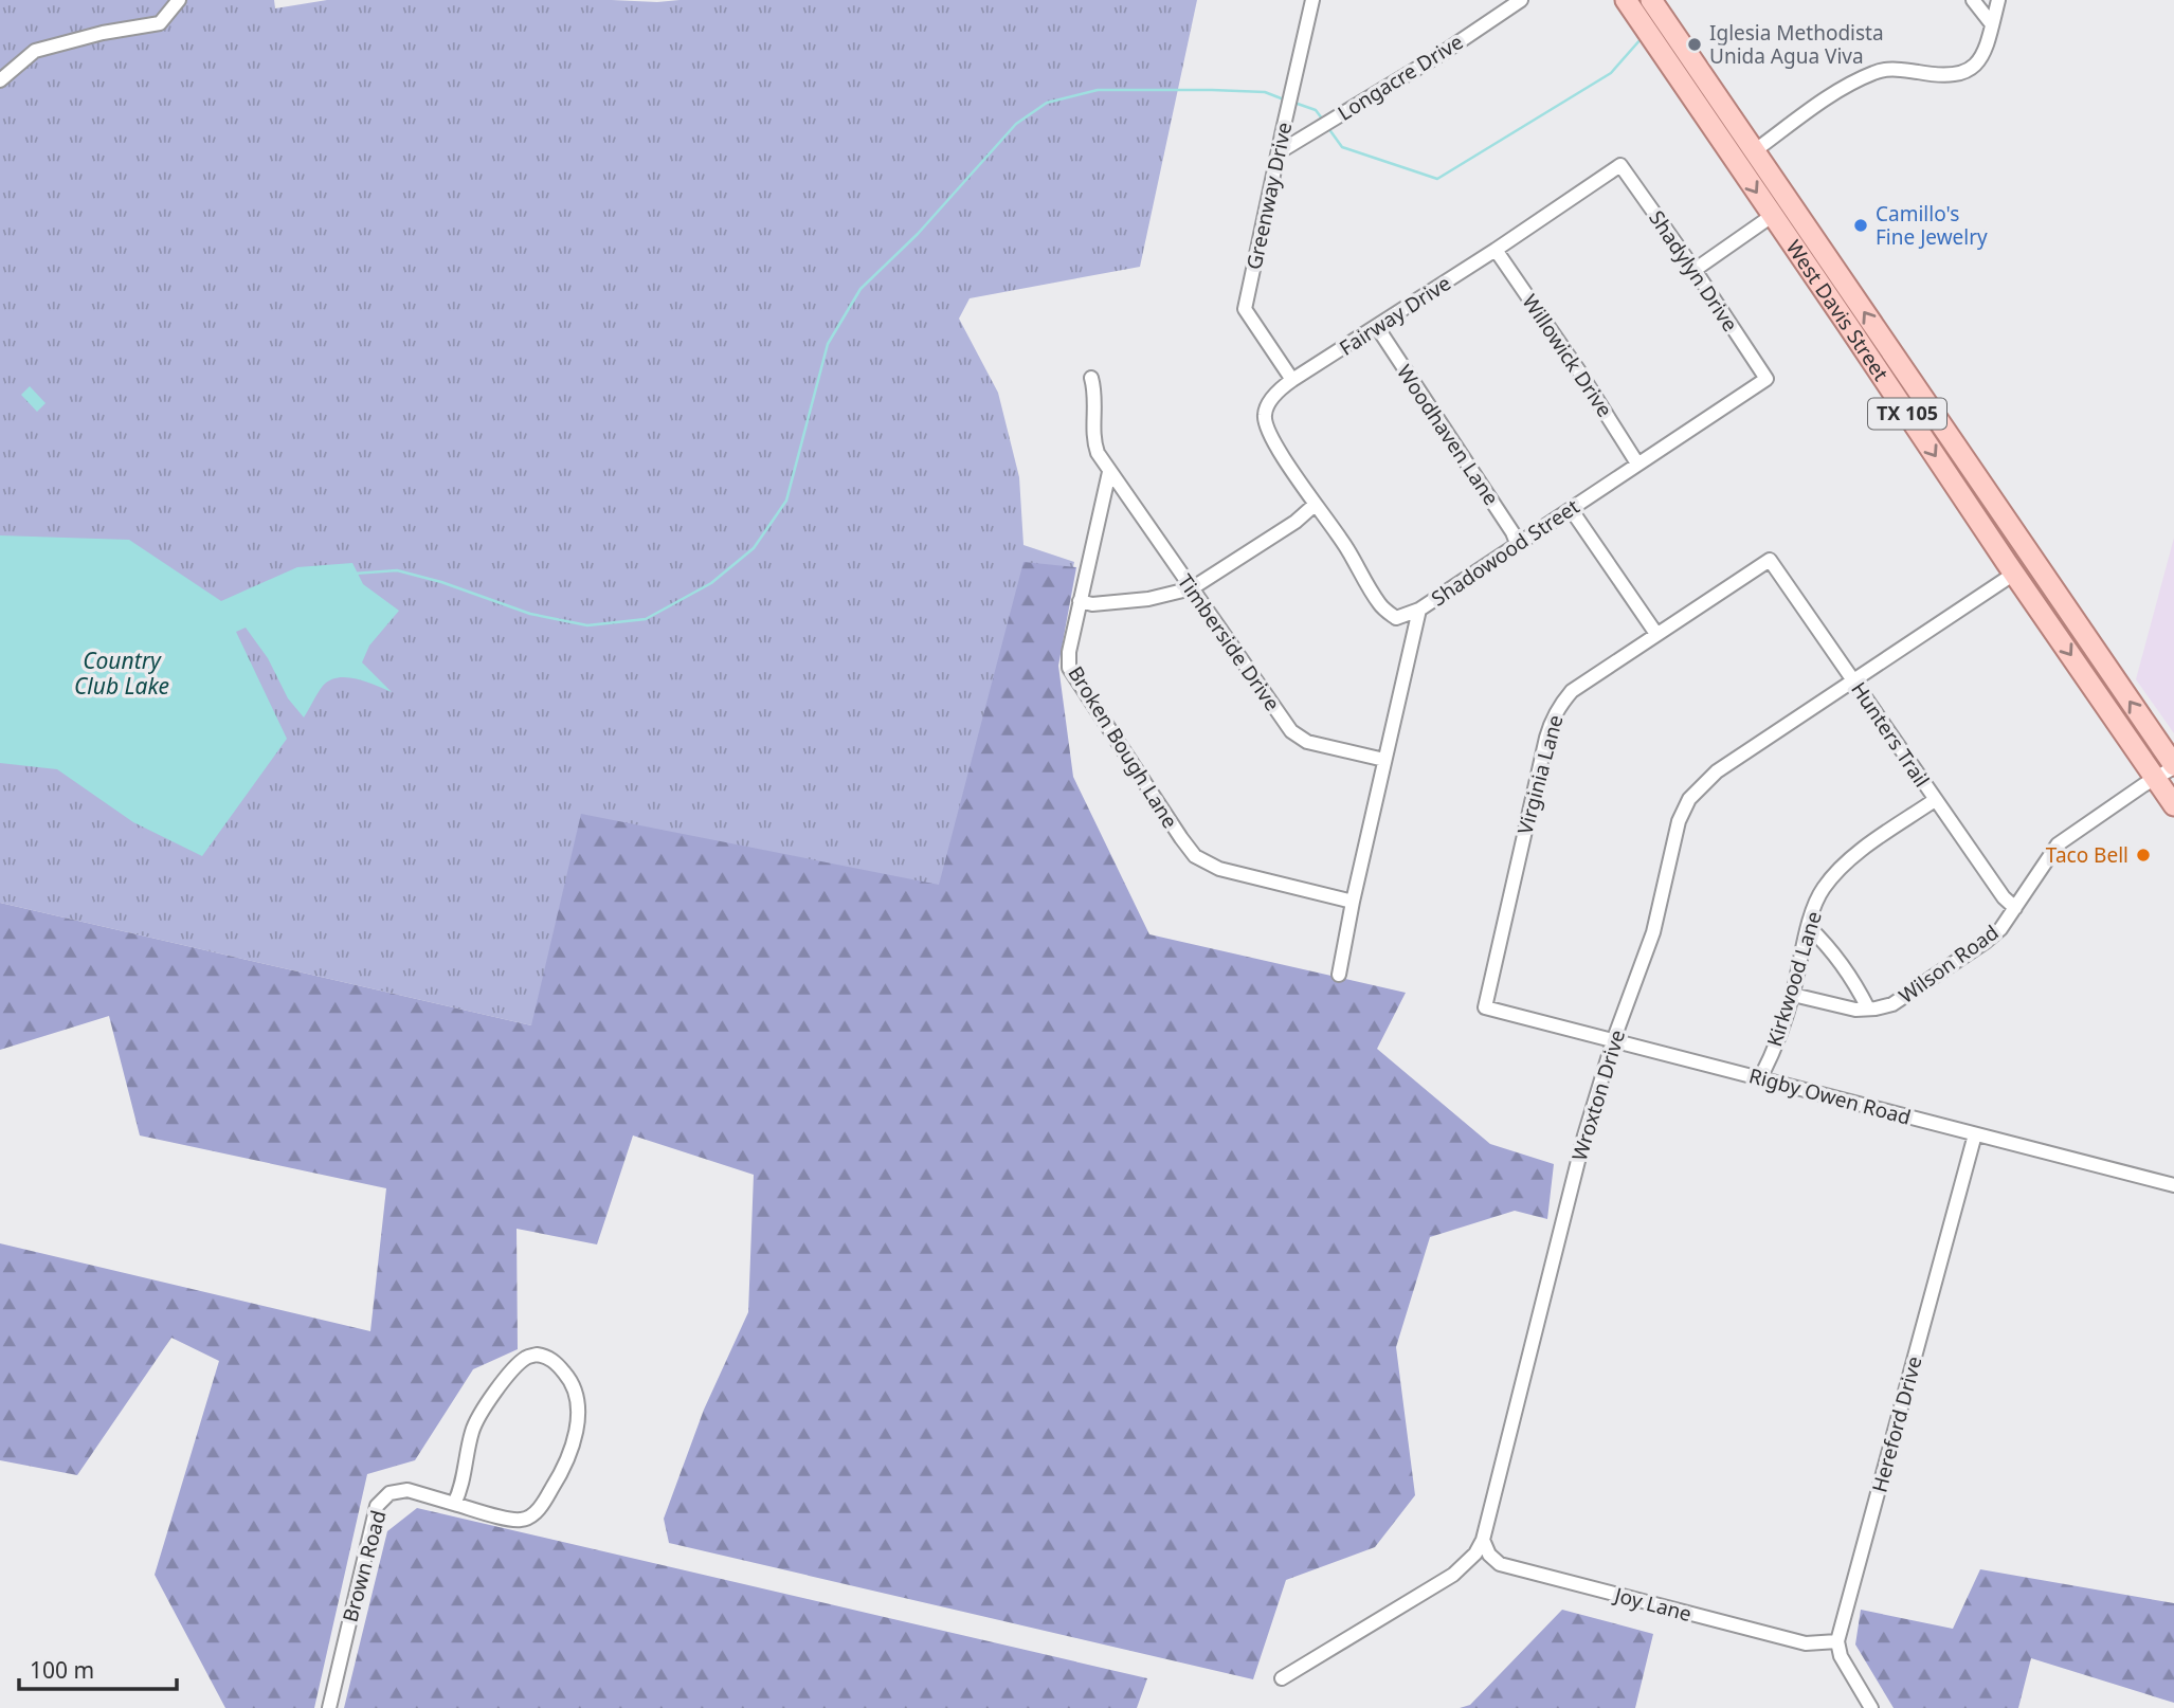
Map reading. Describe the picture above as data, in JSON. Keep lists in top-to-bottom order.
{
  "streets": {
    "main road": ["West Davis Street", "TX 105"],
    "street": [
      "Longacre Drive",
      "Greenway Drive",
      "Shadylyn Drive",
      "Fairway Drive",
      "Willowick Drive",
      "Woodhaven Lane",
      "Shadowood Street",
      "Timberside Drive",
      "Hunters Trail",
      "Broken Bough Lane",
      "Virginia Lane",
      "Wilson Road",
      "Kirkwood Lane",
      "Wroxton Drive",
      "Rigby Owen Road",
      "Hereford Drive",
      "Brown Road",
      "Joy Lane"
    ]
  },
  "crossings": [
    ["Longacre Drive", "Greenway Drive"],
    ["Greenway Drive", "Fairway Drive"],
    ["Shadylyn Drive", "Fairway Drive"],
    ["Shadylyn Drive", "Shadowood Street"],
    ["West Davis Street", "Wilson Road"],
    ["West Davis Street", "Wroxton Drive"],
    ["Fairway Drive", "Willowick Drive"],
    ["Fairway Drive", "Woodhaven Lane"],
    ["Willowick Drive", "Shadowood Street"],
    ["Woodhaven Lane", "Shadowood Street"],
    ["Shadowood Street", "Timberside Drive"],
    ["Shadowood Street", "Broken Bough Lane"],
    ["Timberside Drive", "Broken Bough Lane"],
    ["Hunters Trail", "Virginia Lane"],
    ["Hunters Trail", "Wilson Road"],
    ["Hunters Trail", "Kirkwood Lane"],
    ["Hunters Trail", "Wroxton Drive"],
    ["Virginia Lane", "Rigby Owen Road"],
    ["Wilson Road", "Kirkwood Lane"],
    ["Kirkwood Lane", "Rigby Owen Road"],
    ["Wroxton Drive", "Rigby Owen Road"],
    ["Wroxton Drive", "Joy Lane"],
    ["Rigby Owen Road", "Hereford Drive"],
    ["Hereford Drive", "Joy Lane"]
  ],
  "water": ["Country Club Lake"],
  "places": ["Iglesia Methodista Unida Agua Viva", "Camillo's Fine Jewelry", "Taco Bell"],
  "scale_bar": "100 m"
}
